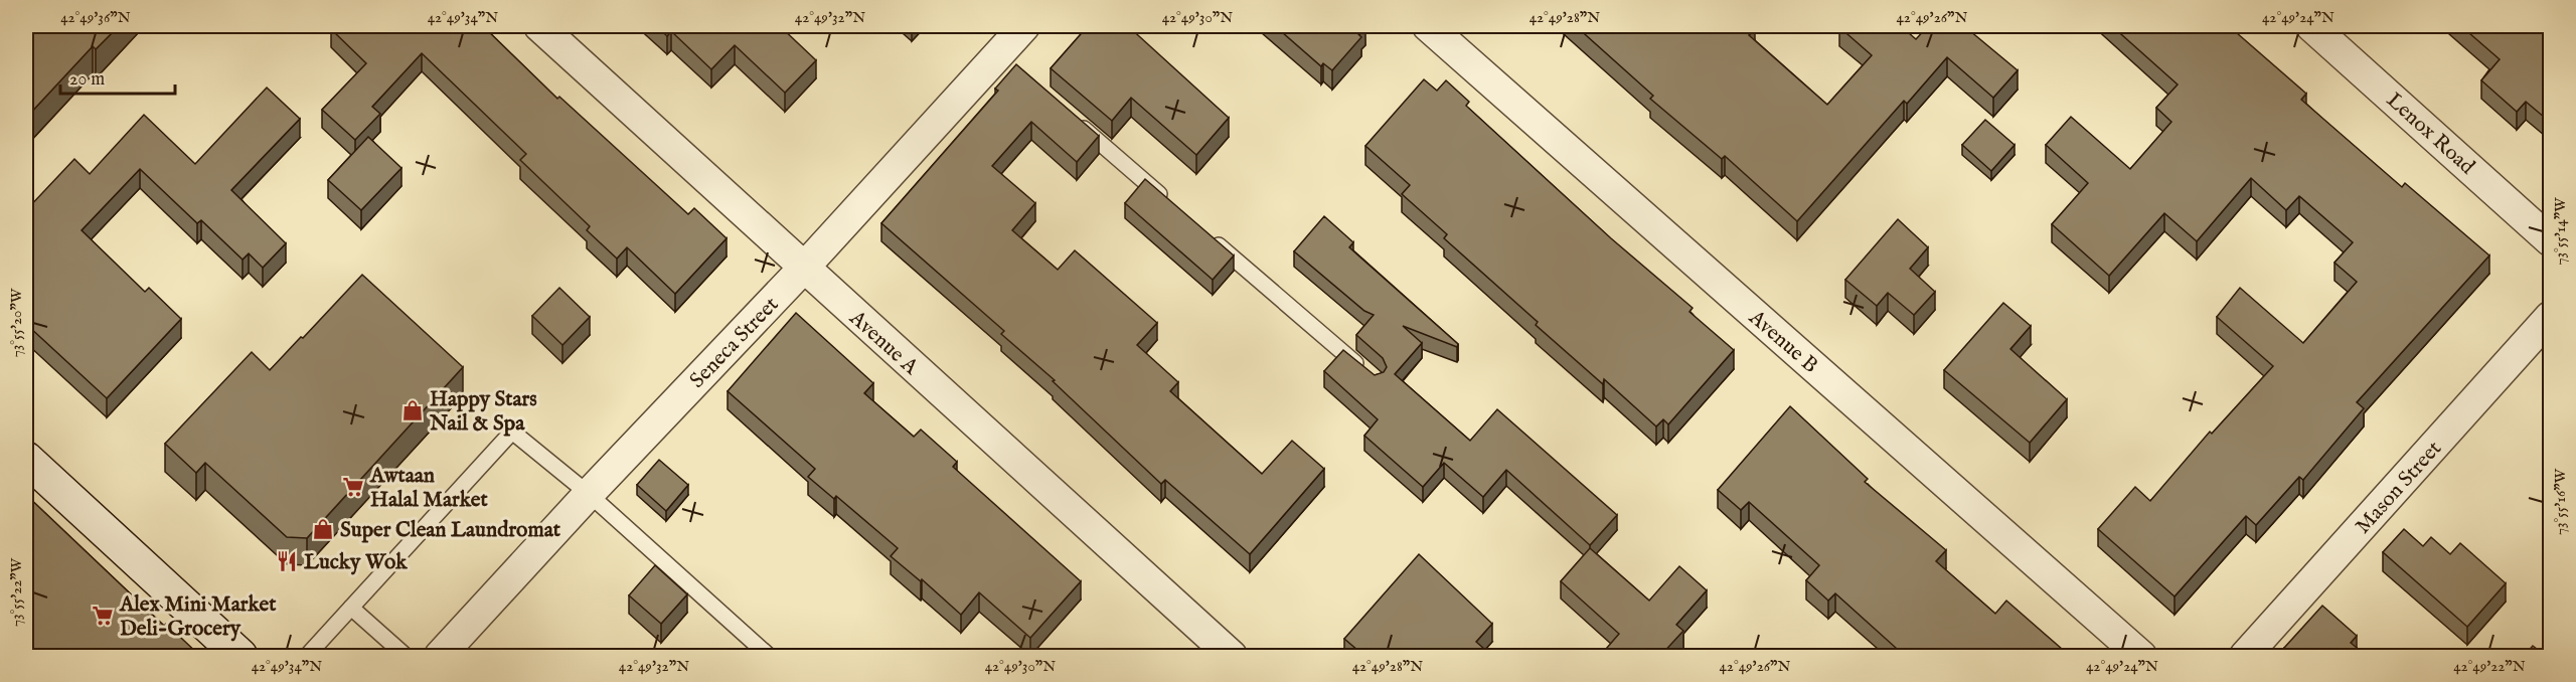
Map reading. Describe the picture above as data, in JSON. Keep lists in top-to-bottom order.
{
  "streets": {
    "street": [
      "Lenox Road",
      "Avenue B",
      "Seneca Street",
      "Avenue A",
      "Mason Street"
    ]
  },
  "crossings": [
    ["Seneca Street", "Avenue A"]
  ],
  "places": {
    "shop": ["Happy Stars Nail & Spa", "Super Clean Laundromat"],
    "supermarket": ["Awtaan Halal Market", "Alex Mini Market Deli-Grocery"],
    "restaurant": ["Lucky Wok"]
  },
  "scale_bar": "20 m",
  "coordinates": [
    "42°49'36\"N",
    "42°49'34\"N",
    "42°49'32\"N",
    "42°49'30\"N",
    "42°49'28\"N",
    "42°49'26\"N",
    "42°49'24\"N",
    "73°55'14\"W",
    "73°55'20\"W",
    "73°55'16\"W",
    "73°55'22\"W",
    "42°49'22\"N"
  ]
}
